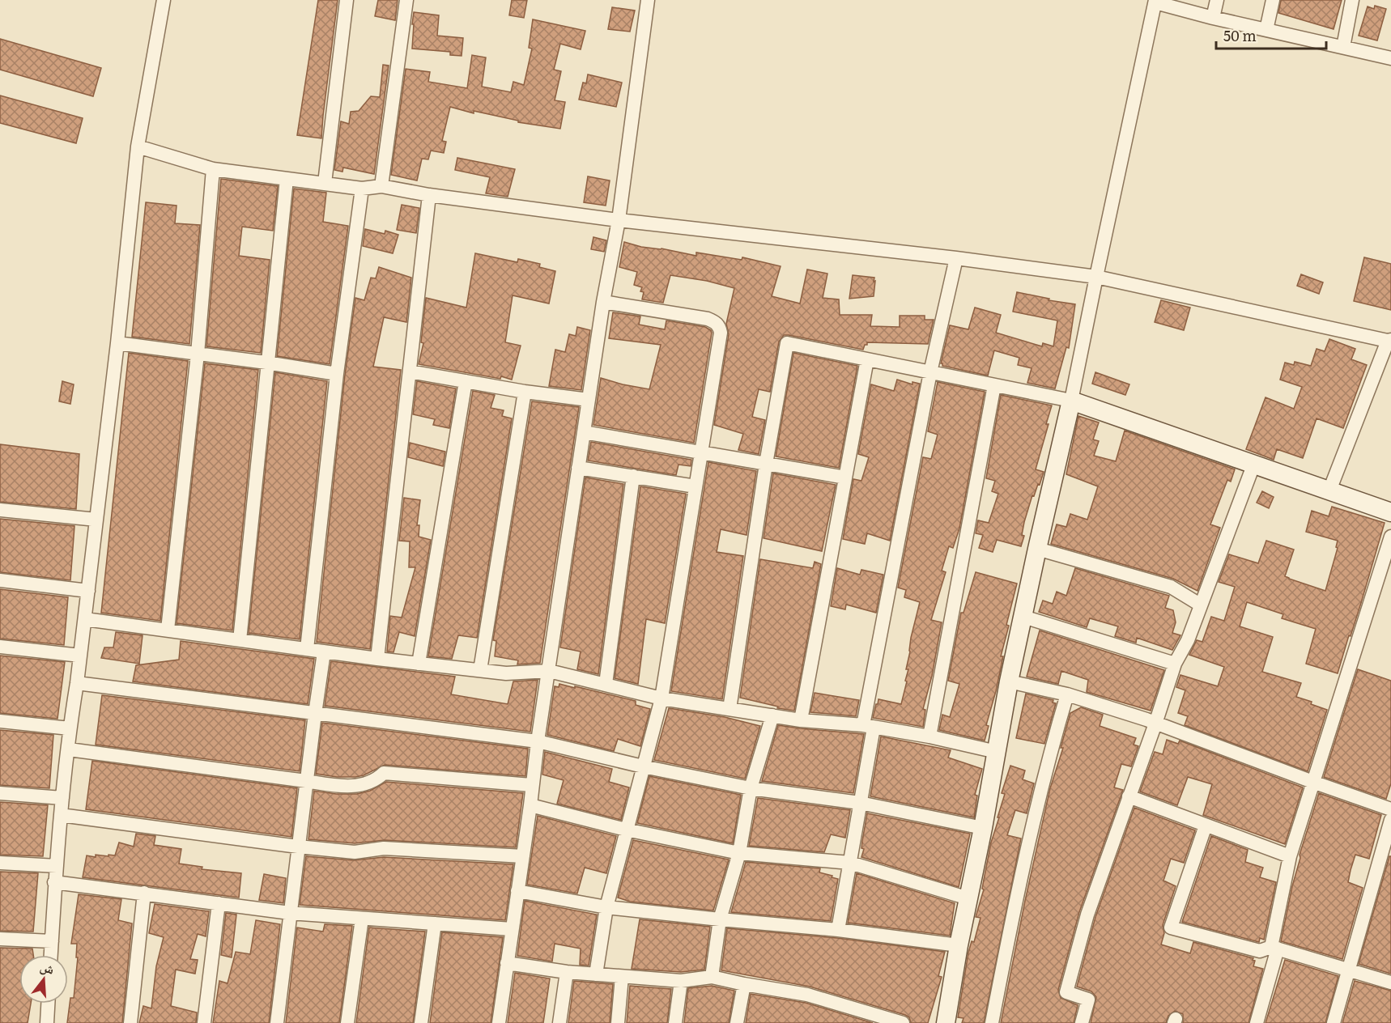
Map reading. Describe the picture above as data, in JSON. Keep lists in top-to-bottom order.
{
  "scale_bar": "50 m",
  "north": "top"
}
